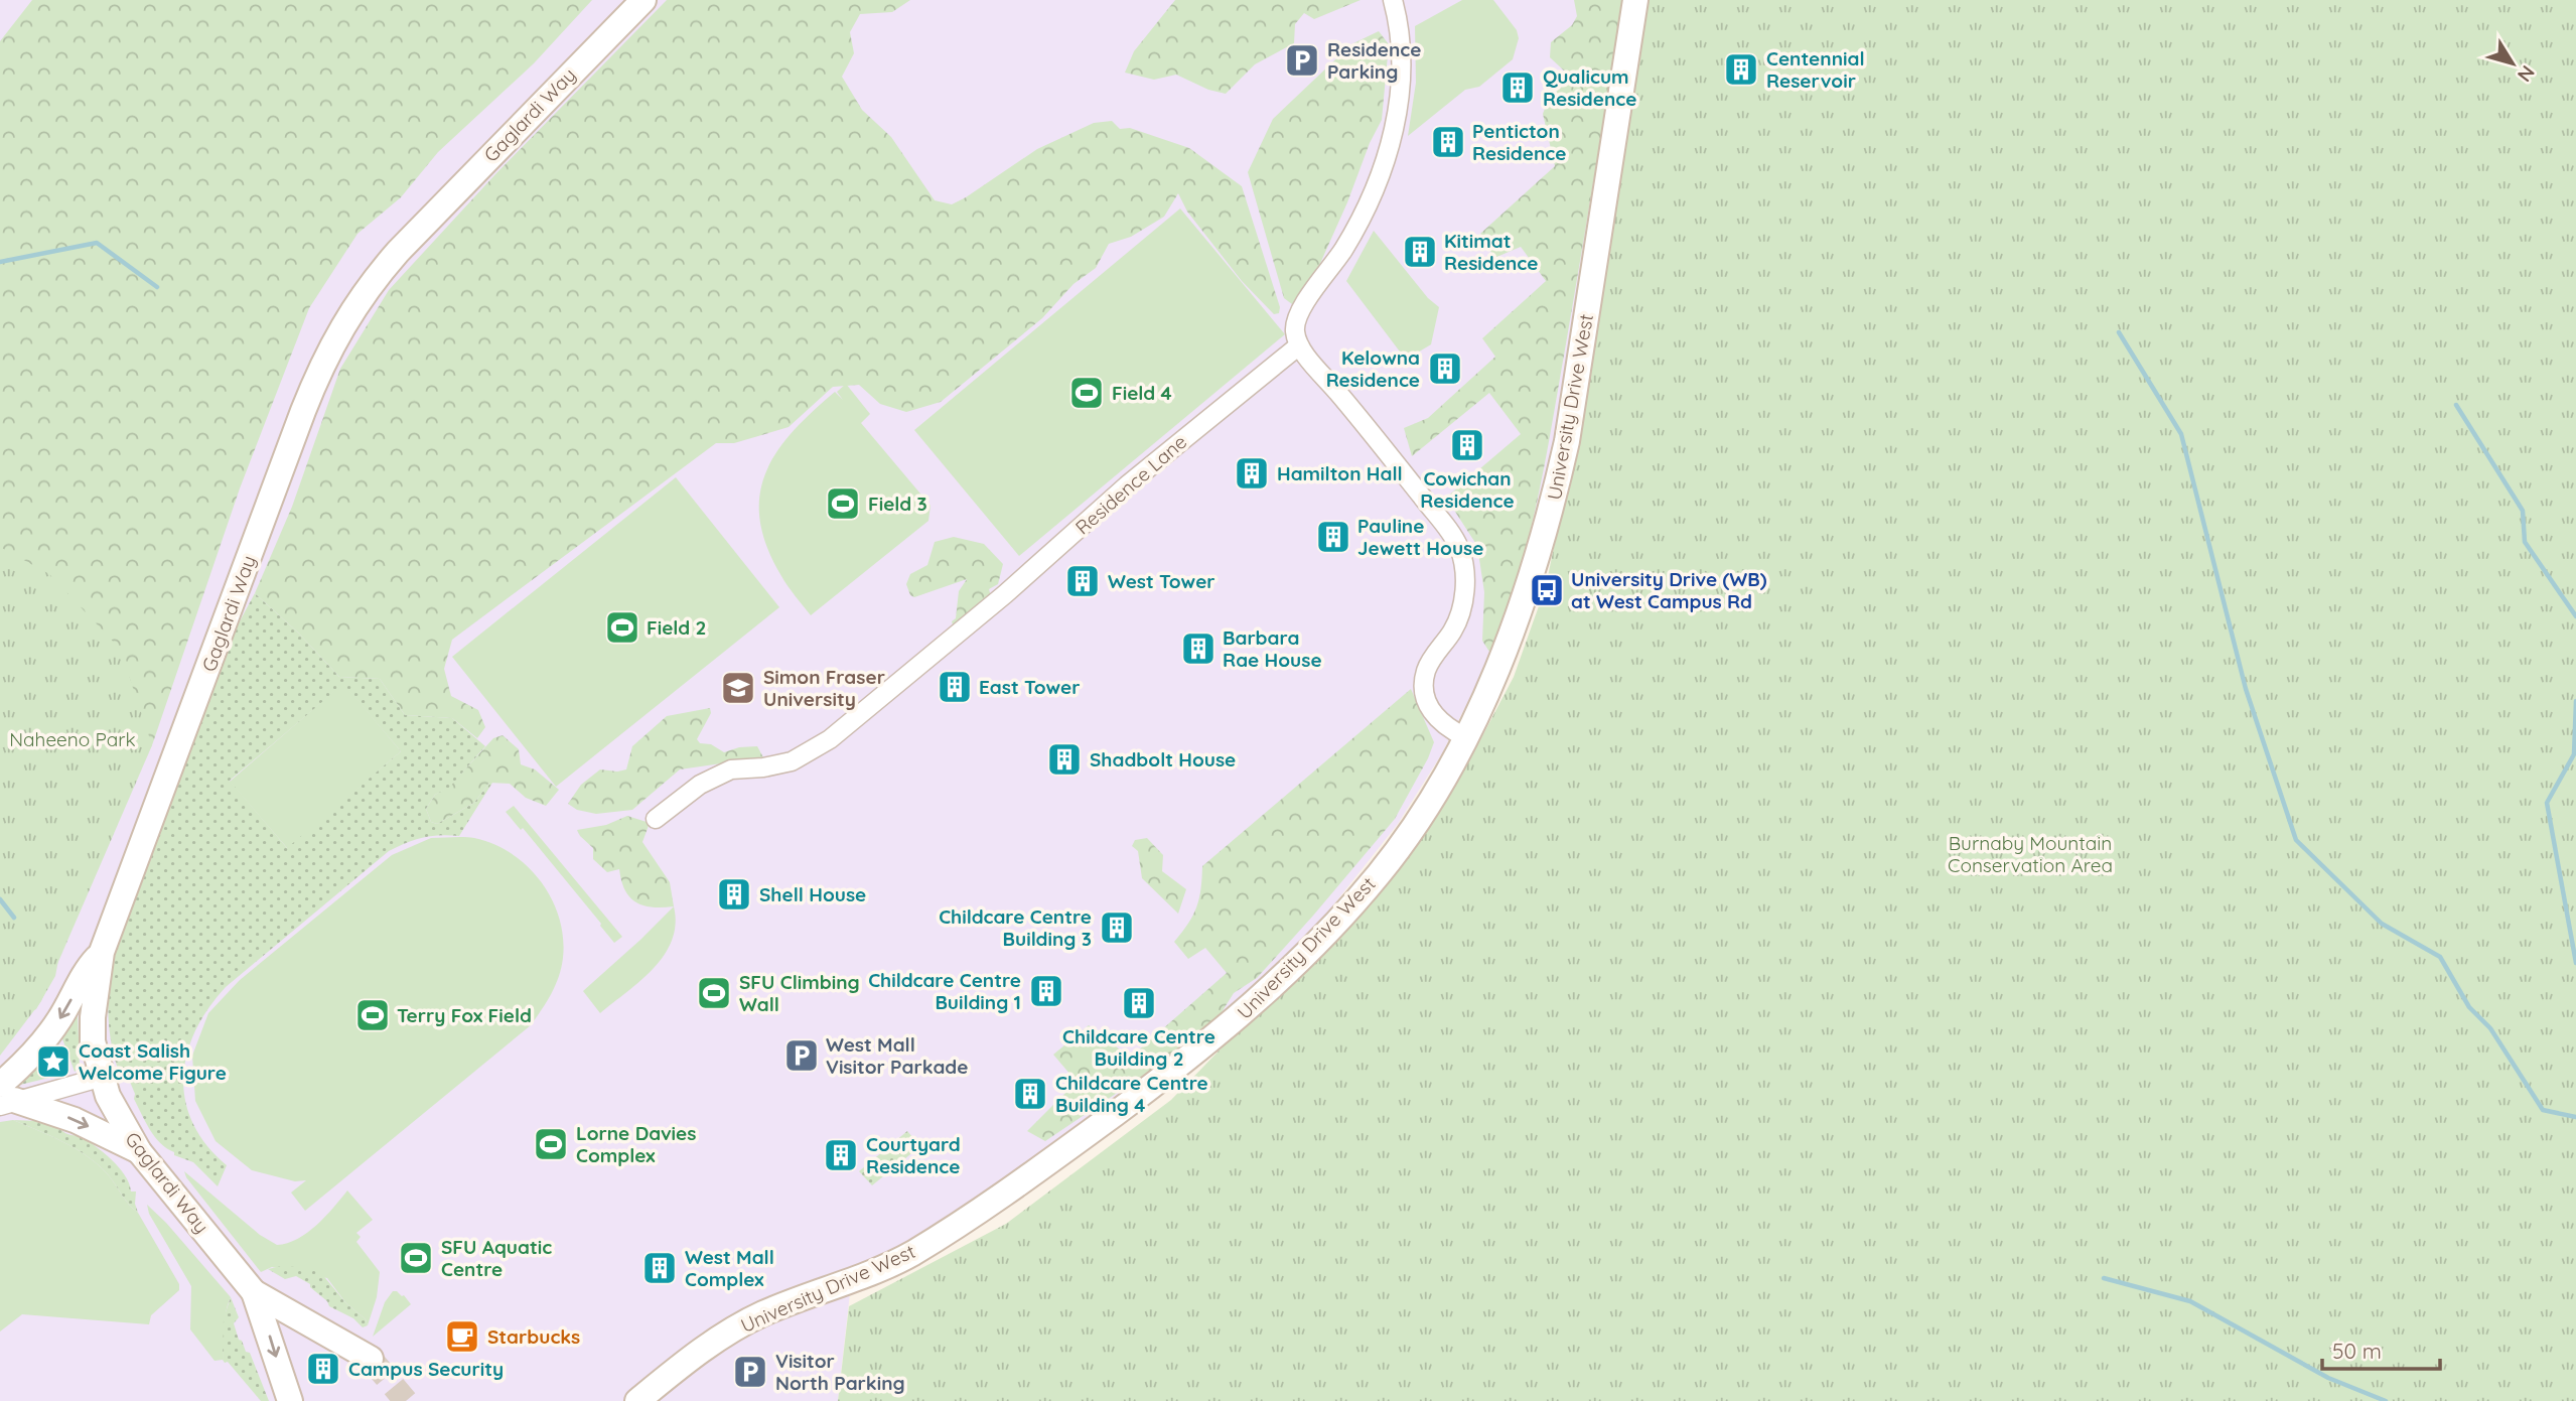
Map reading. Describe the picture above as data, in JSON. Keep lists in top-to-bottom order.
{
  "streets": {
    "street": ["Gaglardi Way", "University Drive West", "Residence Lane"]
  },
  "parks": ["Naheeno Park", "Burnaby Mountain Conservation Area"],
  "places": {
    "parking": ["Residence Parking", "West Mall Visitor Parkade", "Visitor North Parking"],
    "building": [
      "Centennial Reservoir",
      "Qualicum Residence",
      "Penticton Residence",
      "Kitimat Residence",
      "Kelowna Residence",
      "Cowichan Residence",
      "Hamilton Hall",
      "Pauline Jewett House",
      "West Tower",
      "Barbara Rae House",
      "East Tower",
      "Shadbolt House",
      "Shell House",
      "Childcare Centre Building 3",
      "Childcare Centre Building 1",
      "Childcare Centre Building 2",
      "Childcare Centre Building 4",
      "Courtyard Residence",
      "West Mall Complex",
      "Campus Security"
    ],
    "sports": [
      "Field 4",
      "Field 3",
      "Field 2",
      "SFU Climbing Wall",
      "Terry Fox Field",
      "Lorne Davies Complex",
      "SFU Aquatic Centre"
    ],
    "bus stop": ["University Drive (WB) at West Campus Rd"],
    "school or university": ["Simon Fraser University"],
    "place": ["Coast Salish Welcome Figure"],
    "cafe": ["Starbucks"]
  },
  "scale_bar": "50 m",
  "north": "bottom right"
}
